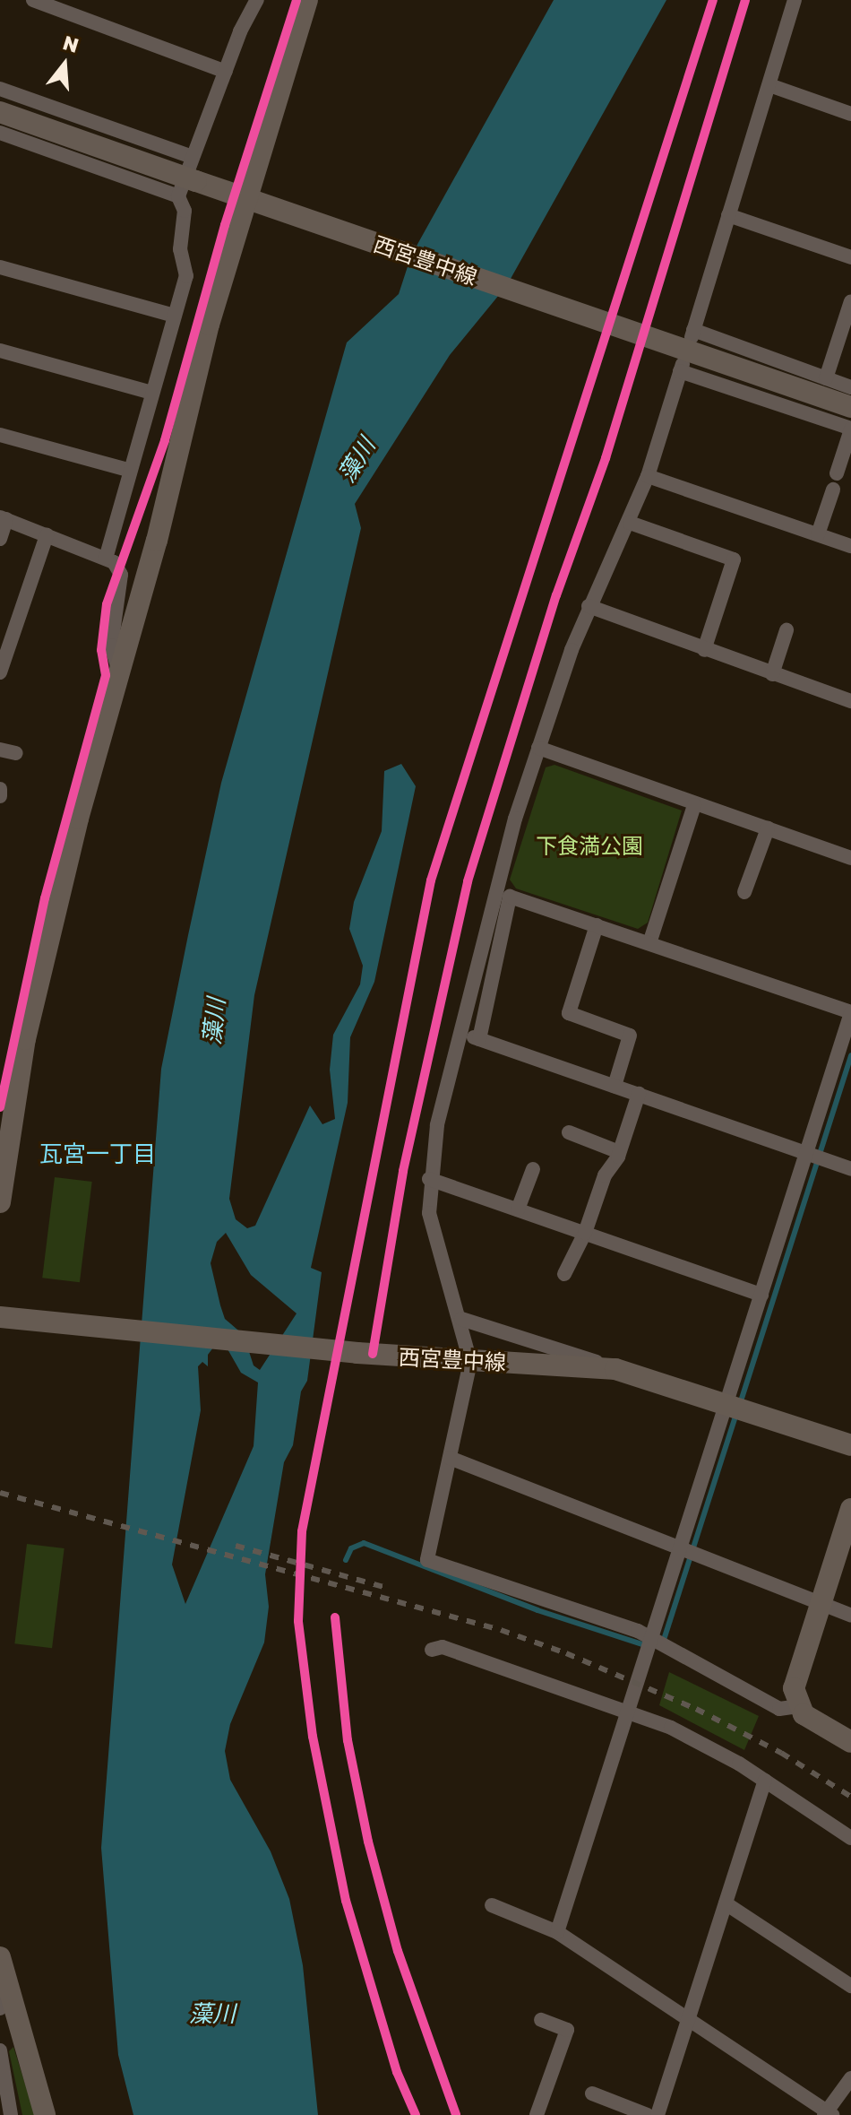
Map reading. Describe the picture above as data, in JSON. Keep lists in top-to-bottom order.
{
  "streets": {
    "main road": ["西宮豊中線"]
  },
  "districts": ["瓦宮一丁目"],
  "water": ["藻川"],
  "parks": ["下食満公園"],
  "north": "top"
}
